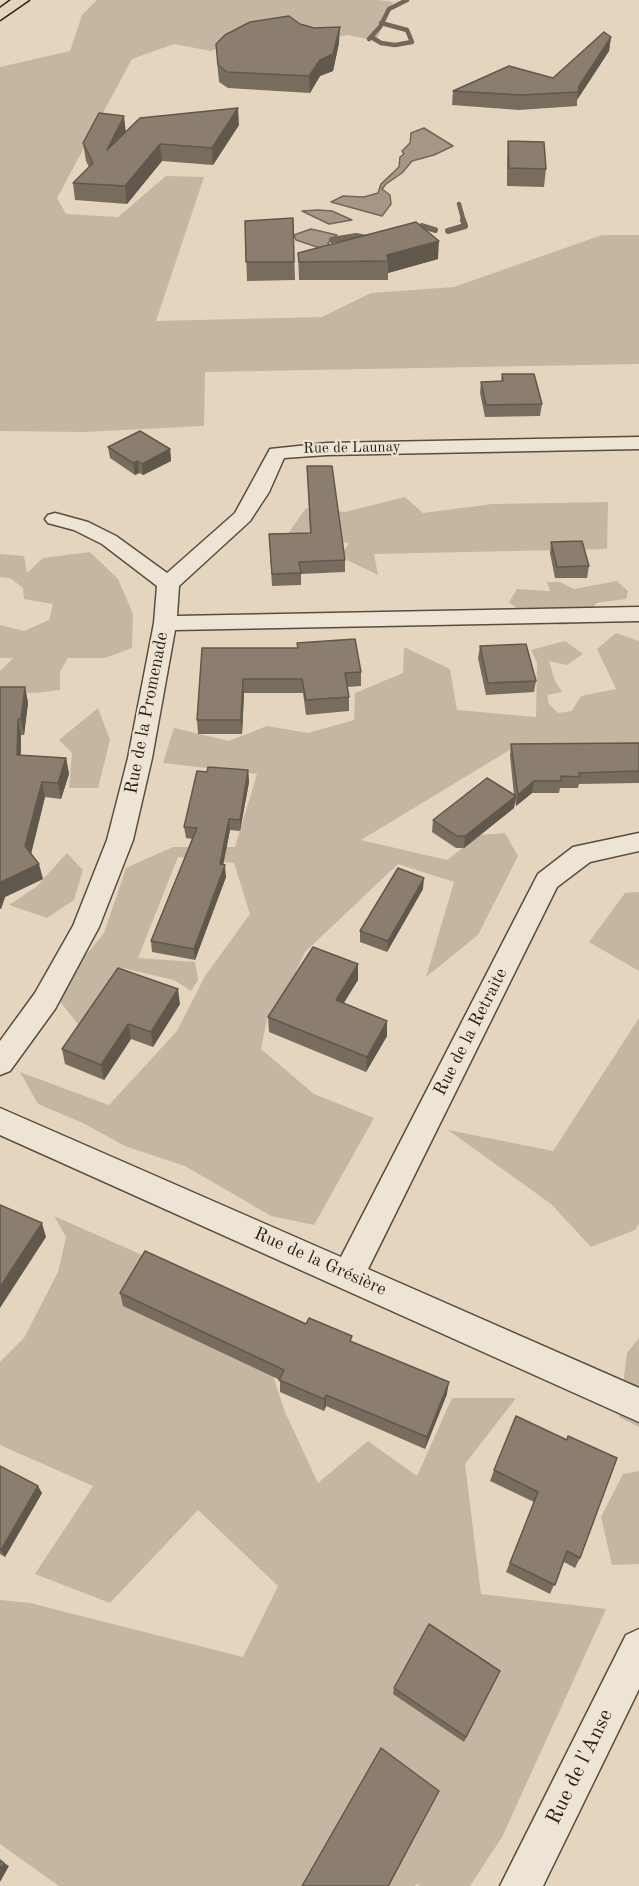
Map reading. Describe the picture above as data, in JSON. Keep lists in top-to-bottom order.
{
  "streets": {
    "street": [
      "Rue de Launay",
      "Rue de la Promenade",
      "Rue de la Retraite",
      "Rue de la Grésière",
      "Rue de l'Anse"
    ]
  },
  "crossings": [
    ["Rue de la Retraite", "Rue de la Grésière"]
  ]
}
